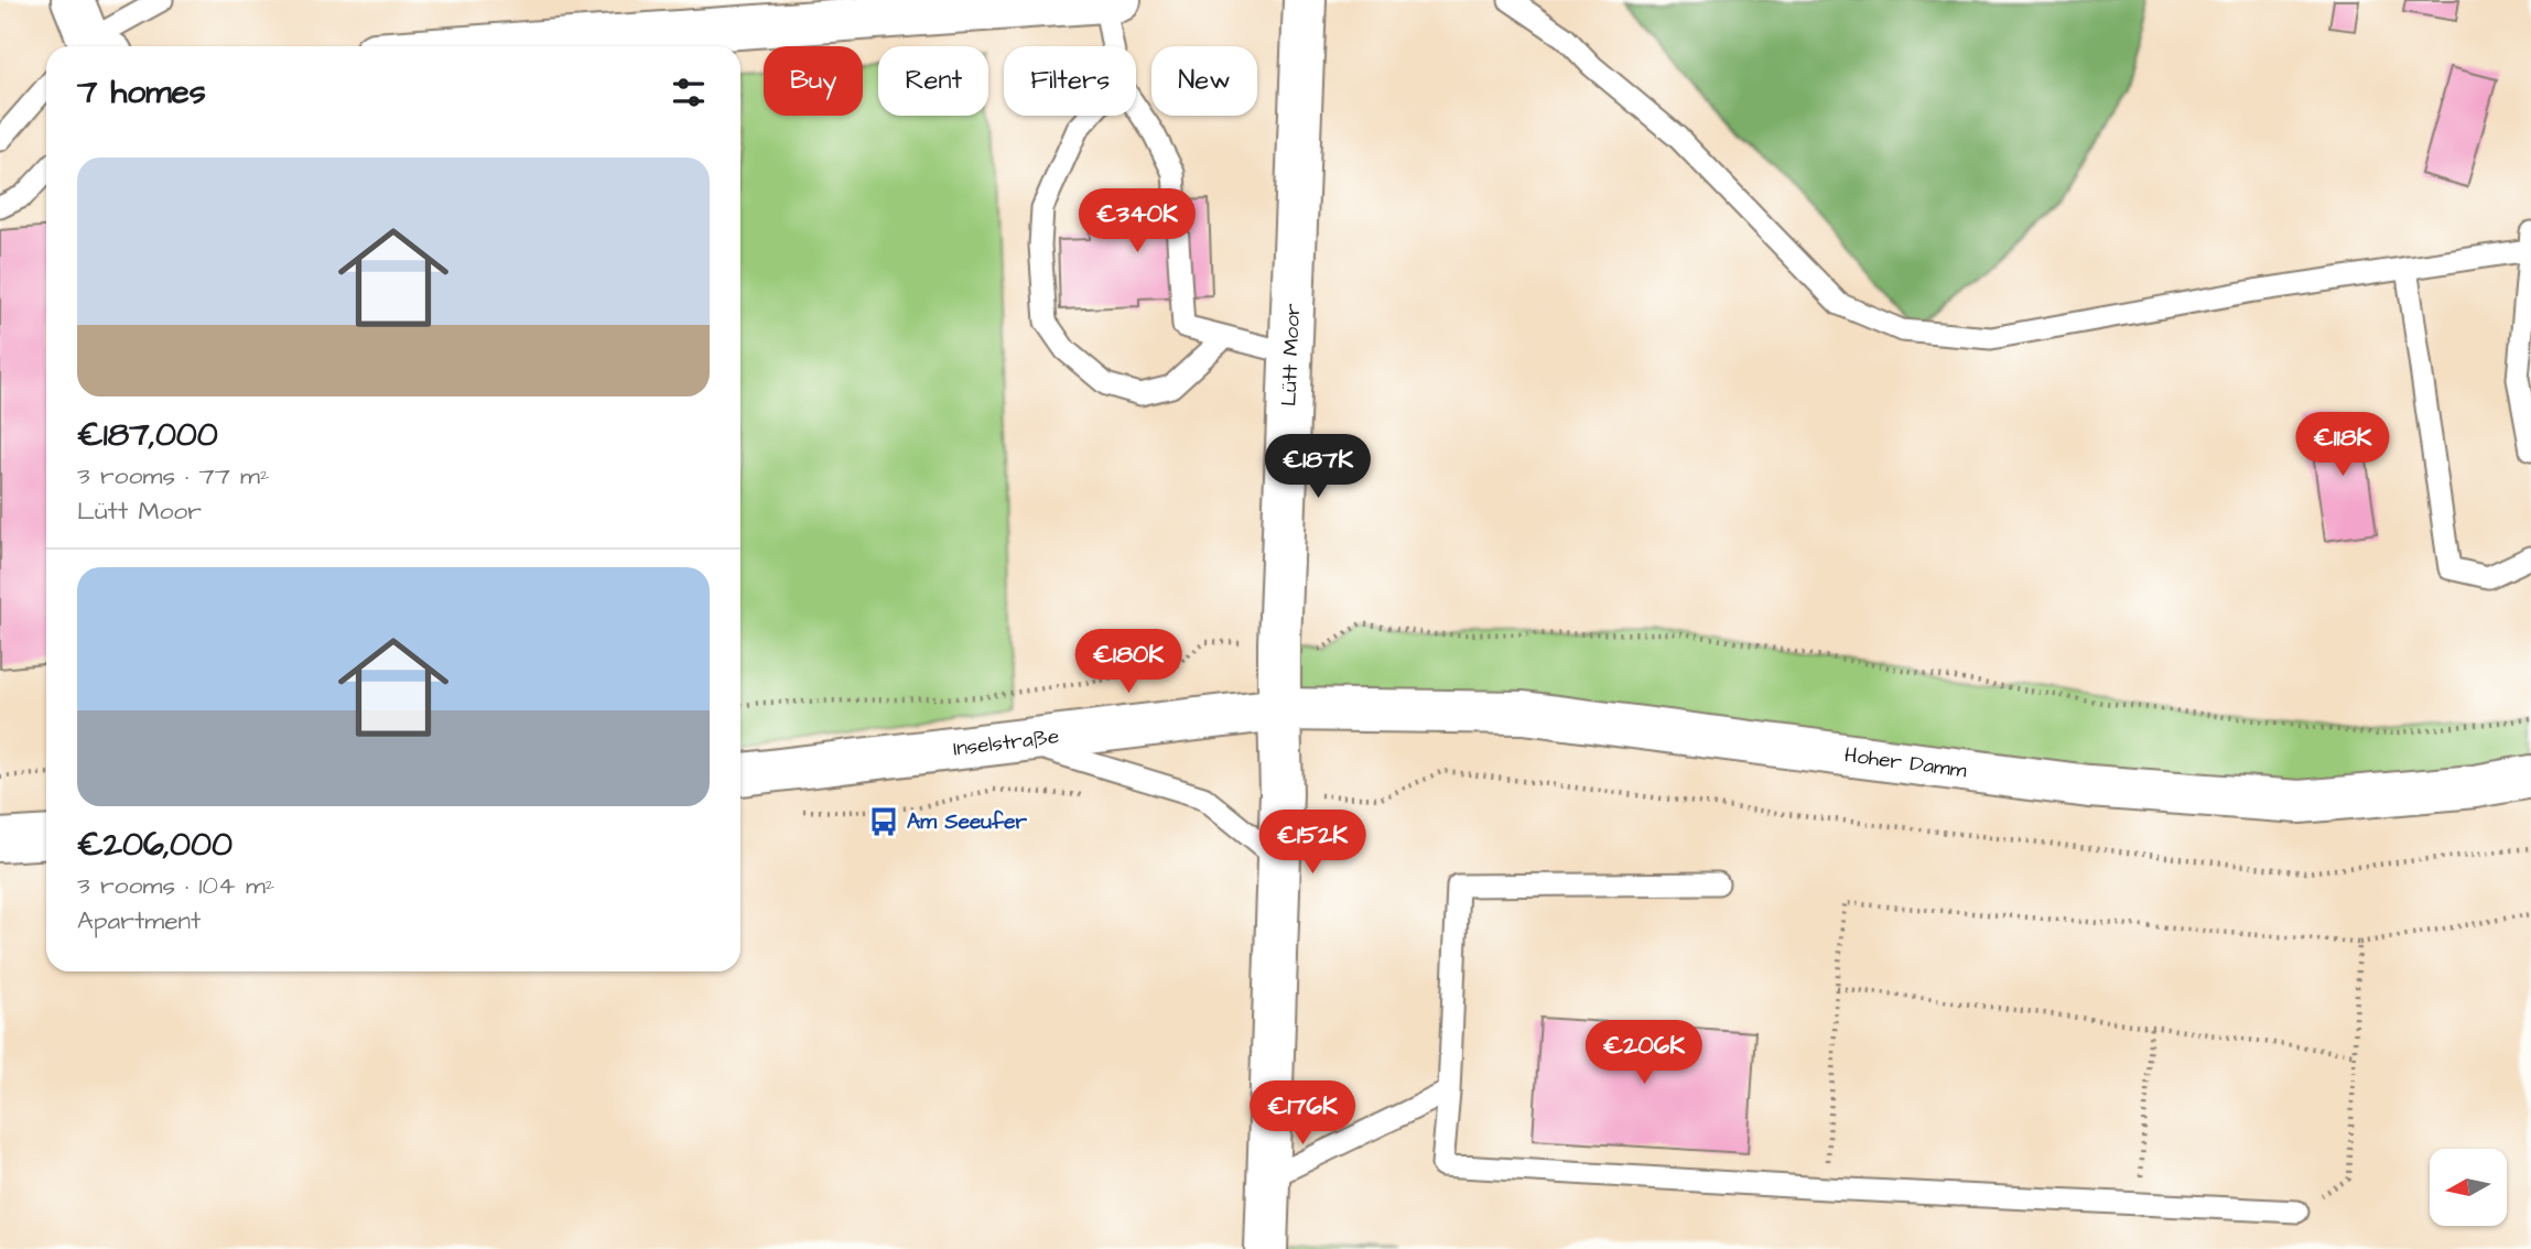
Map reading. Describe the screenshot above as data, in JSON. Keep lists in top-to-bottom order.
{
  "streets": {
    "main road": ["Lütt Moor", "Inselstraße", "Hoher Damm"]
  },
  "crossings": [
    ["Lütt Moor", "Inselstraße"],
    ["Lütt Moor", "Hoher Damm"],
    ["Inselstraße", "Hoher Damm"]
  ],
  "places": {
    "bus stop": ["Am Seeufer"]
  },
  "north": "left",
  "page": {
    "chip": [
      "Buy",
      "Rent",
      "Filters",
      "New"
    ],
    "heading": "7 homes",
    "list": [
      {
        "name": "€187,000",
        "note": "3 rooms · 77 m² · Lütt Moor"
      },
      {
        "name": "€206,000",
        "note": "3 rooms · 104 m² · Apartment"
      }
    ],
    "price": [
      "€340K",
      "€118K",
      "€187K",
      "€180K",
      "€152K",
      "€206K",
      "€176K"
    ]
  }
}
